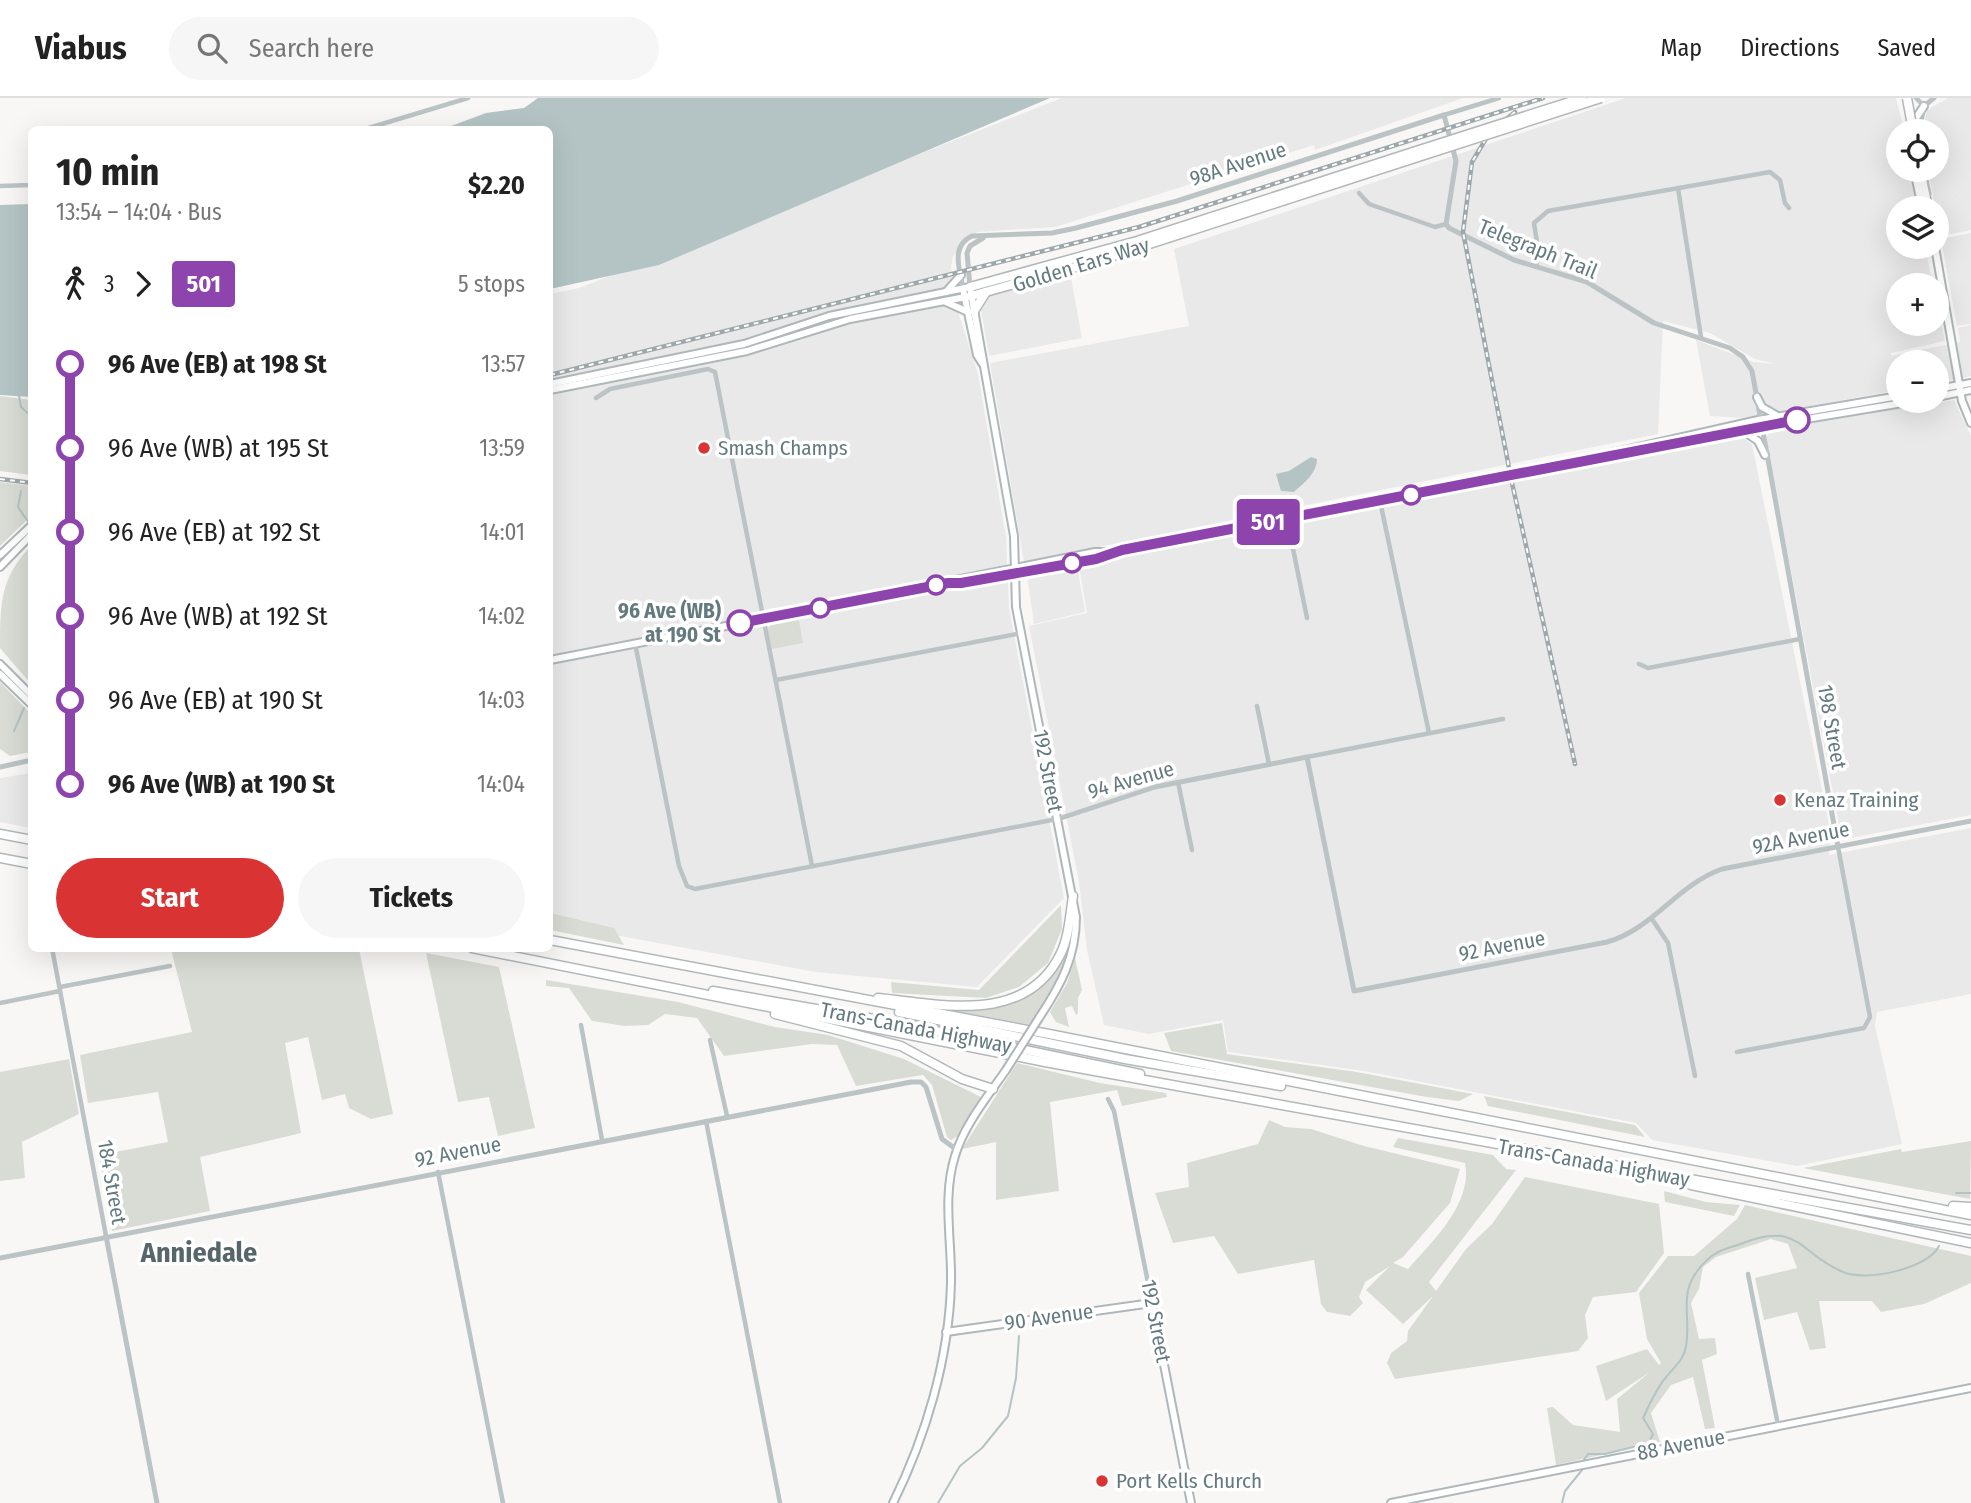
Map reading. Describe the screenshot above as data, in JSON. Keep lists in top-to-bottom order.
{
  "streets": {
    "highway": ["Golden Ears Way", "Trans-Canada Highway"],
    "main road": ["192 Street", "90 Avenue", "88 Avenue"],
    "street": [
      "98A Avenue",
      "Telegraph Trail",
      "198 Street",
      "94 Avenue",
      "92A Avenue",
      "92 Avenue",
      "184 Street"
    ]
  },
  "crossings": [
    ["98A Avenue", "Telegraph Trail"],
    ["98A Avenue", "192 Street"],
    ["Telegraph Trail", "198 Street"],
    ["Golden Ears Way", "192 Street"],
    ["198 Street", "92A Avenue"],
    ["192 Street", "94 Avenue"],
    ["192 Street", "92 Avenue"],
    ["192 Street", "90 Avenue"],
    ["94 Avenue", "92 Avenue"],
    ["92A Avenue", "92 Avenue"],
    ["92 Avenue", "184 Street"]
  ],
  "districts": ["Anniedale"],
  "places": [
    "Smash Champs",
    "96 Ave (WB) at 190 St",
    "Kenaz Training",
    "Port Kells Church"
  ],
  "lines": ["bus line 501"],
  "page": {
    "header": "Viabus",
    "search": "Search here",
    "nav": ["Map", "Directions", "Saved"],
    "on_map": "501",
    "map_buttons": ["+", "−"],
    "heading": ["10 min", "13:54 – 14:04 · Bus", "$2.20"],
    "legs": ["3", "501", "5 stops"],
    "list": [
      {
        "name": "96 Ave (EB) at 198 St",
        "value": "13:57"
      },
      {
        "name": "96 Ave (WB) at 195 St",
        "value": "13:59"
      },
      {
        "name": "96 Ave (EB) at 192 St",
        "value": "14:01"
      },
      {
        "name": "96 Ave (WB) at 192 St",
        "value": "14:02"
      },
      {
        "name": "96 Ave (EB) at 190 St",
        "value": "14:03"
      },
      {
        "name": "96 Ave (WB) at 190 St",
        "value": "14:04"
      }
    ],
    "buttons": ["Start", "Tickets"]
  }
}
